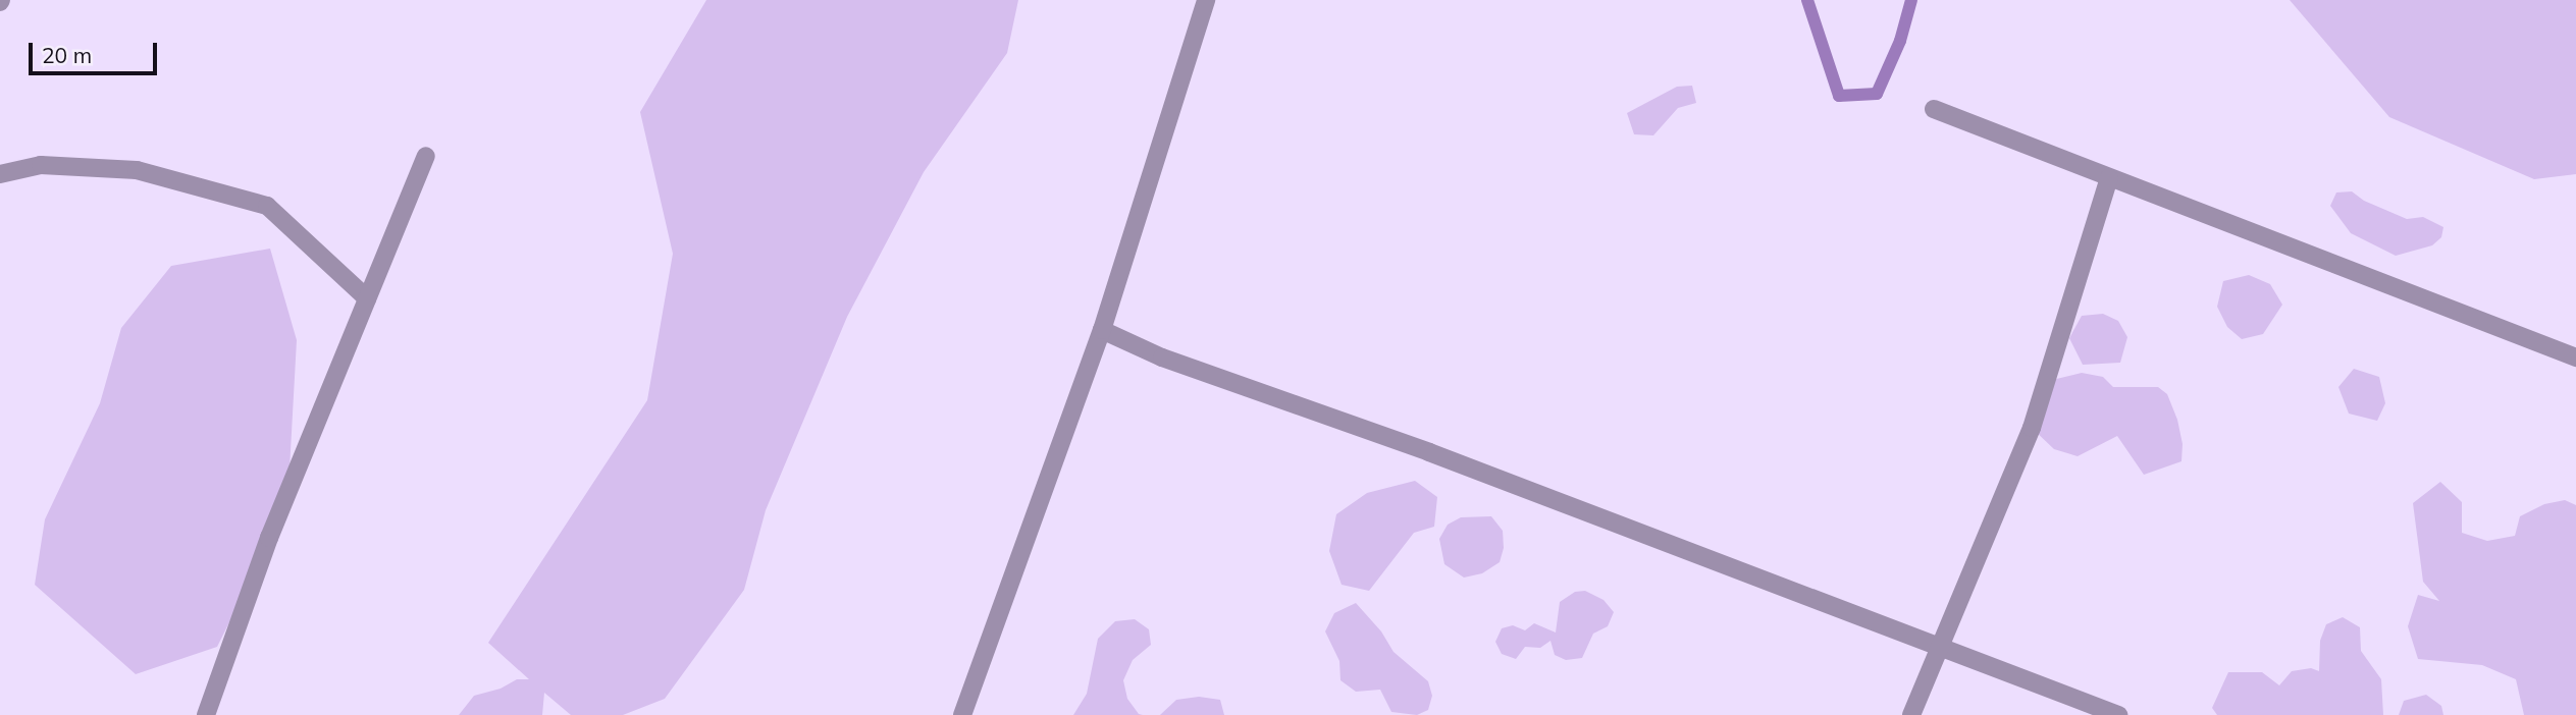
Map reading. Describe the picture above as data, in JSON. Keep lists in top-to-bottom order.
{
  "scale_bar": "20 m"
}
